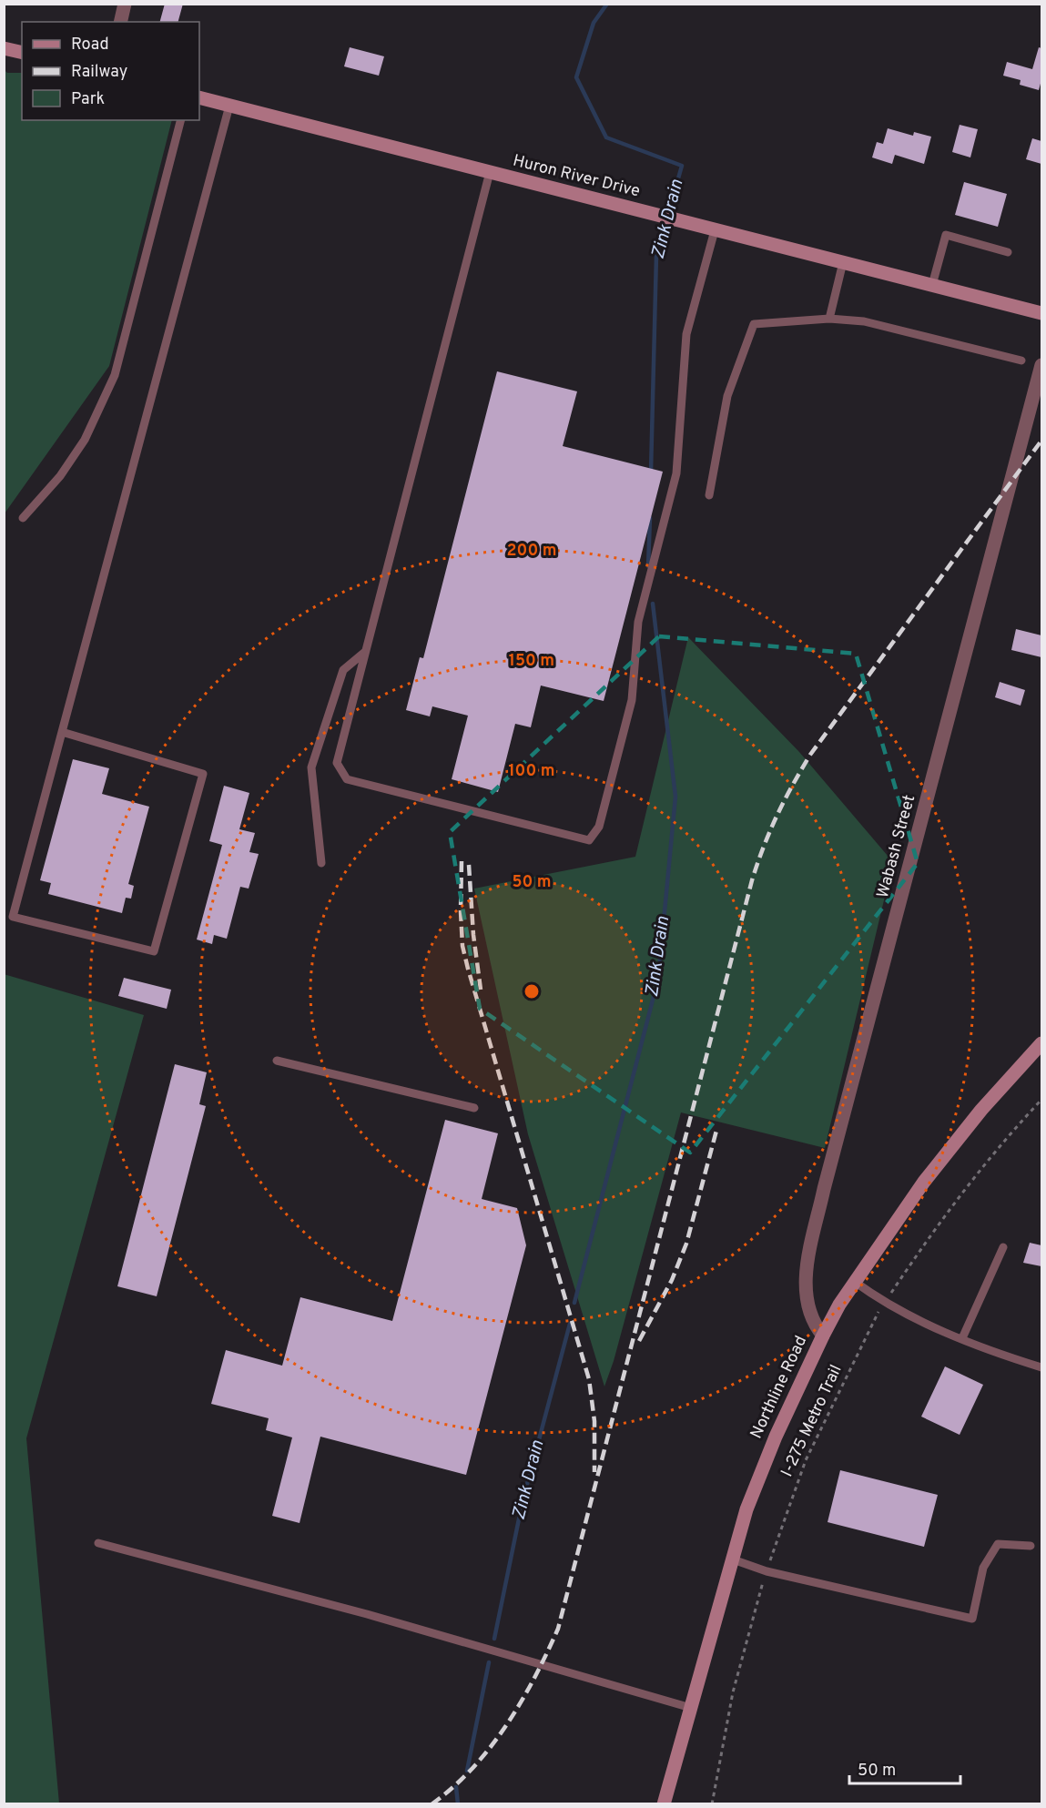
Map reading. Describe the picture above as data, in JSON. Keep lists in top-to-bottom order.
{
  "streets": {
    "street": ["Huron River Drive", "Wabash Street", "Northline Road"],
    "path": ["I-275 Metro Trail"]
  },
  "crossings": [
    ["Wabash Street", "Northline Road"]
  ],
  "water": ["Zink Drain"],
  "legend": ["Road", "Railway", "Park"],
  "scale_bar": "50 m",
  "rings": [
    "200 m",
    "150 m",
    "100 m",
    "50 m"
  ]
}
